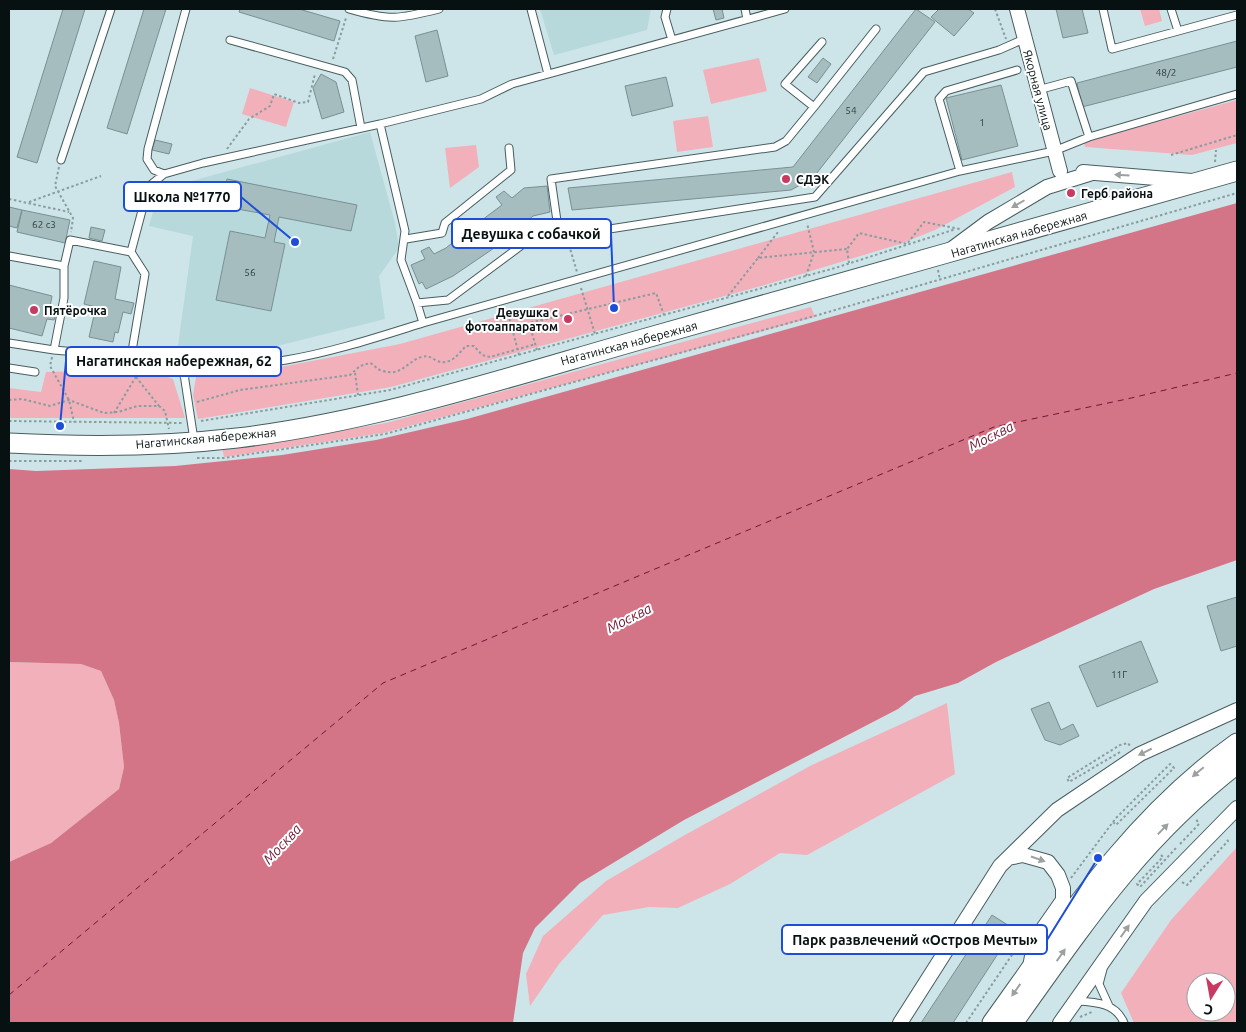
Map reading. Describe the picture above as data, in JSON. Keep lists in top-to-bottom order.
{
  "streets": {
    "street": ["Якорная улица", "Нагатинская набережная"]
  },
  "water": ["Москва"],
  "places": [
    "СДЭК",
    "Герб района",
    "Школа №1770",
    "Девушка с собачкой",
    "Пятёрочка",
    "Девушка с фотоаппаратом",
    "Нагатинская набережная, 62",
    "Парк развлечений «Остров Мечты»"
  ],
  "house_numbers": [
    "48/2",
    "54",
    "1",
    "62 с3",
    "56",
    "11Г"
  ],
  "north": "bottom"
}
